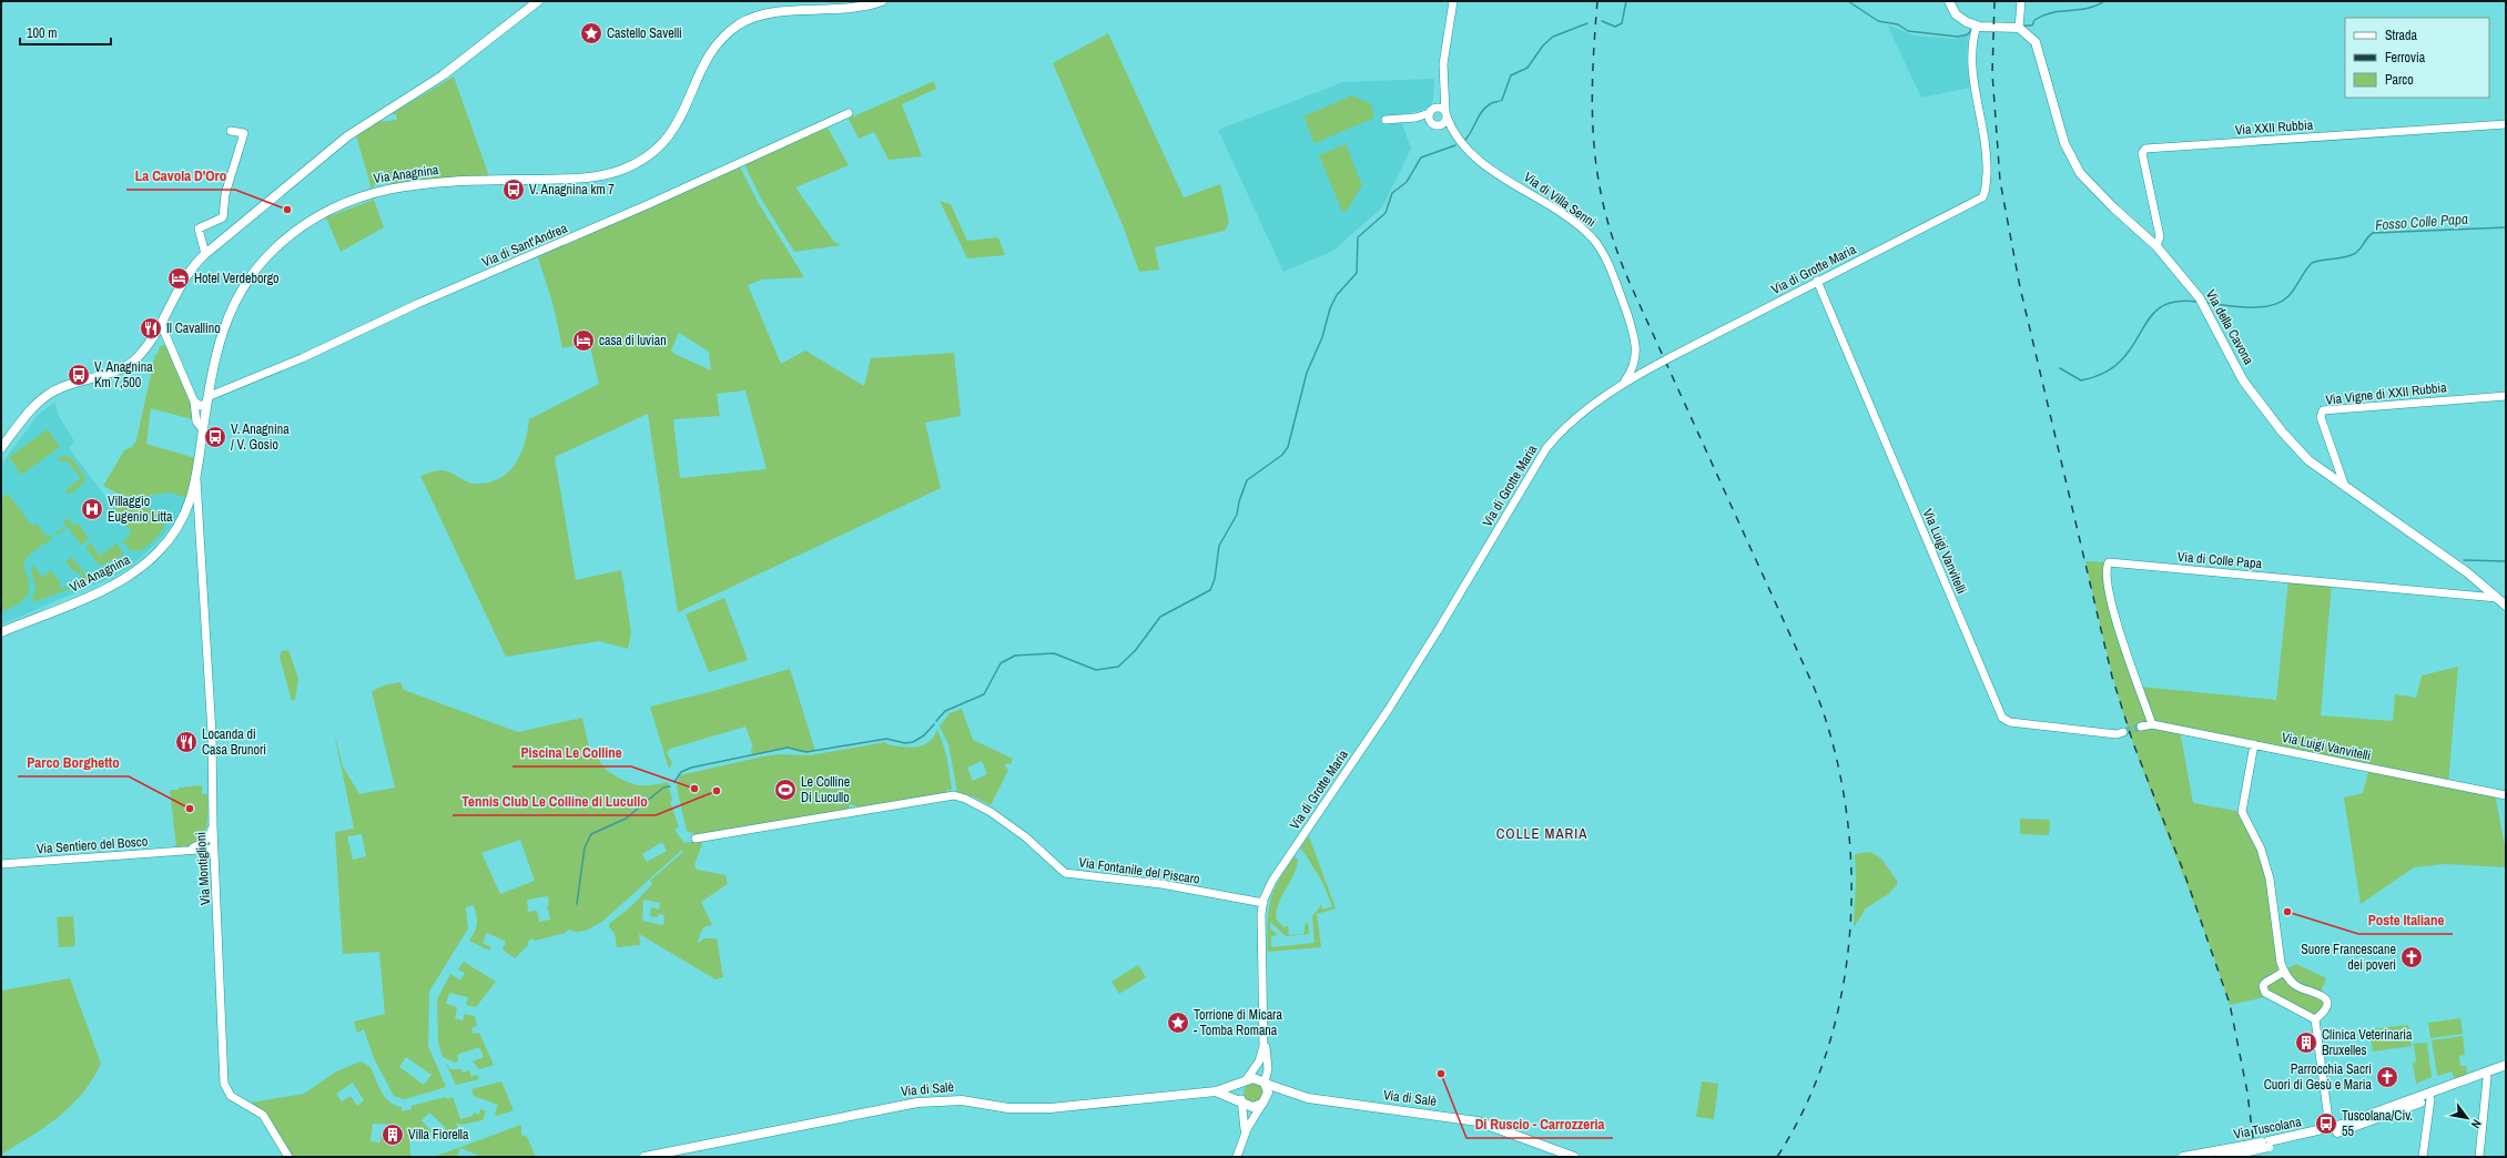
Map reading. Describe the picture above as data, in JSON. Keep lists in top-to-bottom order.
{
  "streets": {
    "main road": [
      "Via Anagnina",
      "Via della Cavona",
      "Via di Salè",
      "Via Tuscolana"
    ],
    "street": [
      "Via XXII Rubbia",
      "Via di Villa Senni",
      "Via di Sant'Andrea",
      "Via di Grotte Maria",
      "Via Vigne di XXII Rubbia",
      "Via Luigi Vanvitelli",
      "Via di Colle Papa",
      "Via Sentiero del Bosco",
      "Via Montiglioni",
      "Via Fontanile del Piscaro"
    ]
  },
  "crossings": [
    ["Via XXII Rubbia", "Via della Cavona"],
    ["Via Anagnina", "Via di Sant'Andrea"],
    ["Via Anagnina", "Via Montiglioni"],
    ["Via di Villa Senni", "Via di Grotte Maria"],
    ["Via di Grotte Maria", "Via Luigi Vanvitelli"],
    ["Via di Grotte Maria", "Via Fontanile del Piscaro"],
    ["Via di Grotte Maria", "Via di Salè"],
    ["Via della Cavona", "Via Vigne di XXII Rubbia"],
    ["Via della Cavona", "Via di Colle Papa"],
    ["Via Luigi Vanvitelli", "Via di Colle Papa"],
    ["Via Sentiero del Bosco", "Via Montiglioni"]
  ],
  "districts": ["COLLE MARIA"],
  "water": ["Fosso Colle Papa"],
  "places": {
    "place": ["Castello Savelli", "Torrione di Micara - Tomba Romana"],
    "bus stop": [
      "V. Anagnina km 7",
      "V. Anagnina Km 7,500",
      "V. Anagnina / V. Gosio",
      "Tuscolana/Civ. 55"
    ],
    "other": [
      "La Cavola D'Oro",
      "Piscina Le Colline",
      "Tennis Club Le Colline di Lucullo",
      "Parco Borghetto",
      "Poste Italiane",
      "Di Ruscio - Carrozzeria"
    ],
    "hotel": ["Hotel Verdeborgo", "casa di luvian"],
    "restaurant": ["Il Cavallino", "Locanda di Casa Brunori"],
    "hospital": ["Villaggio Eugenio Litta"],
    "sports": ["Le Colline Di Lucullo"],
    "church": ["Suore Francescane dei poveri", "Parrocchia Sacri Cuori di Gesù e Maria"],
    "building": ["Clinica Veterinaria Bruxelles", "Villa Fiorella"]
  },
  "legend": ["Strada", "Ferrovia", "Parco"],
  "scale_bar": "100 m",
  "north": "bottom right"
}
